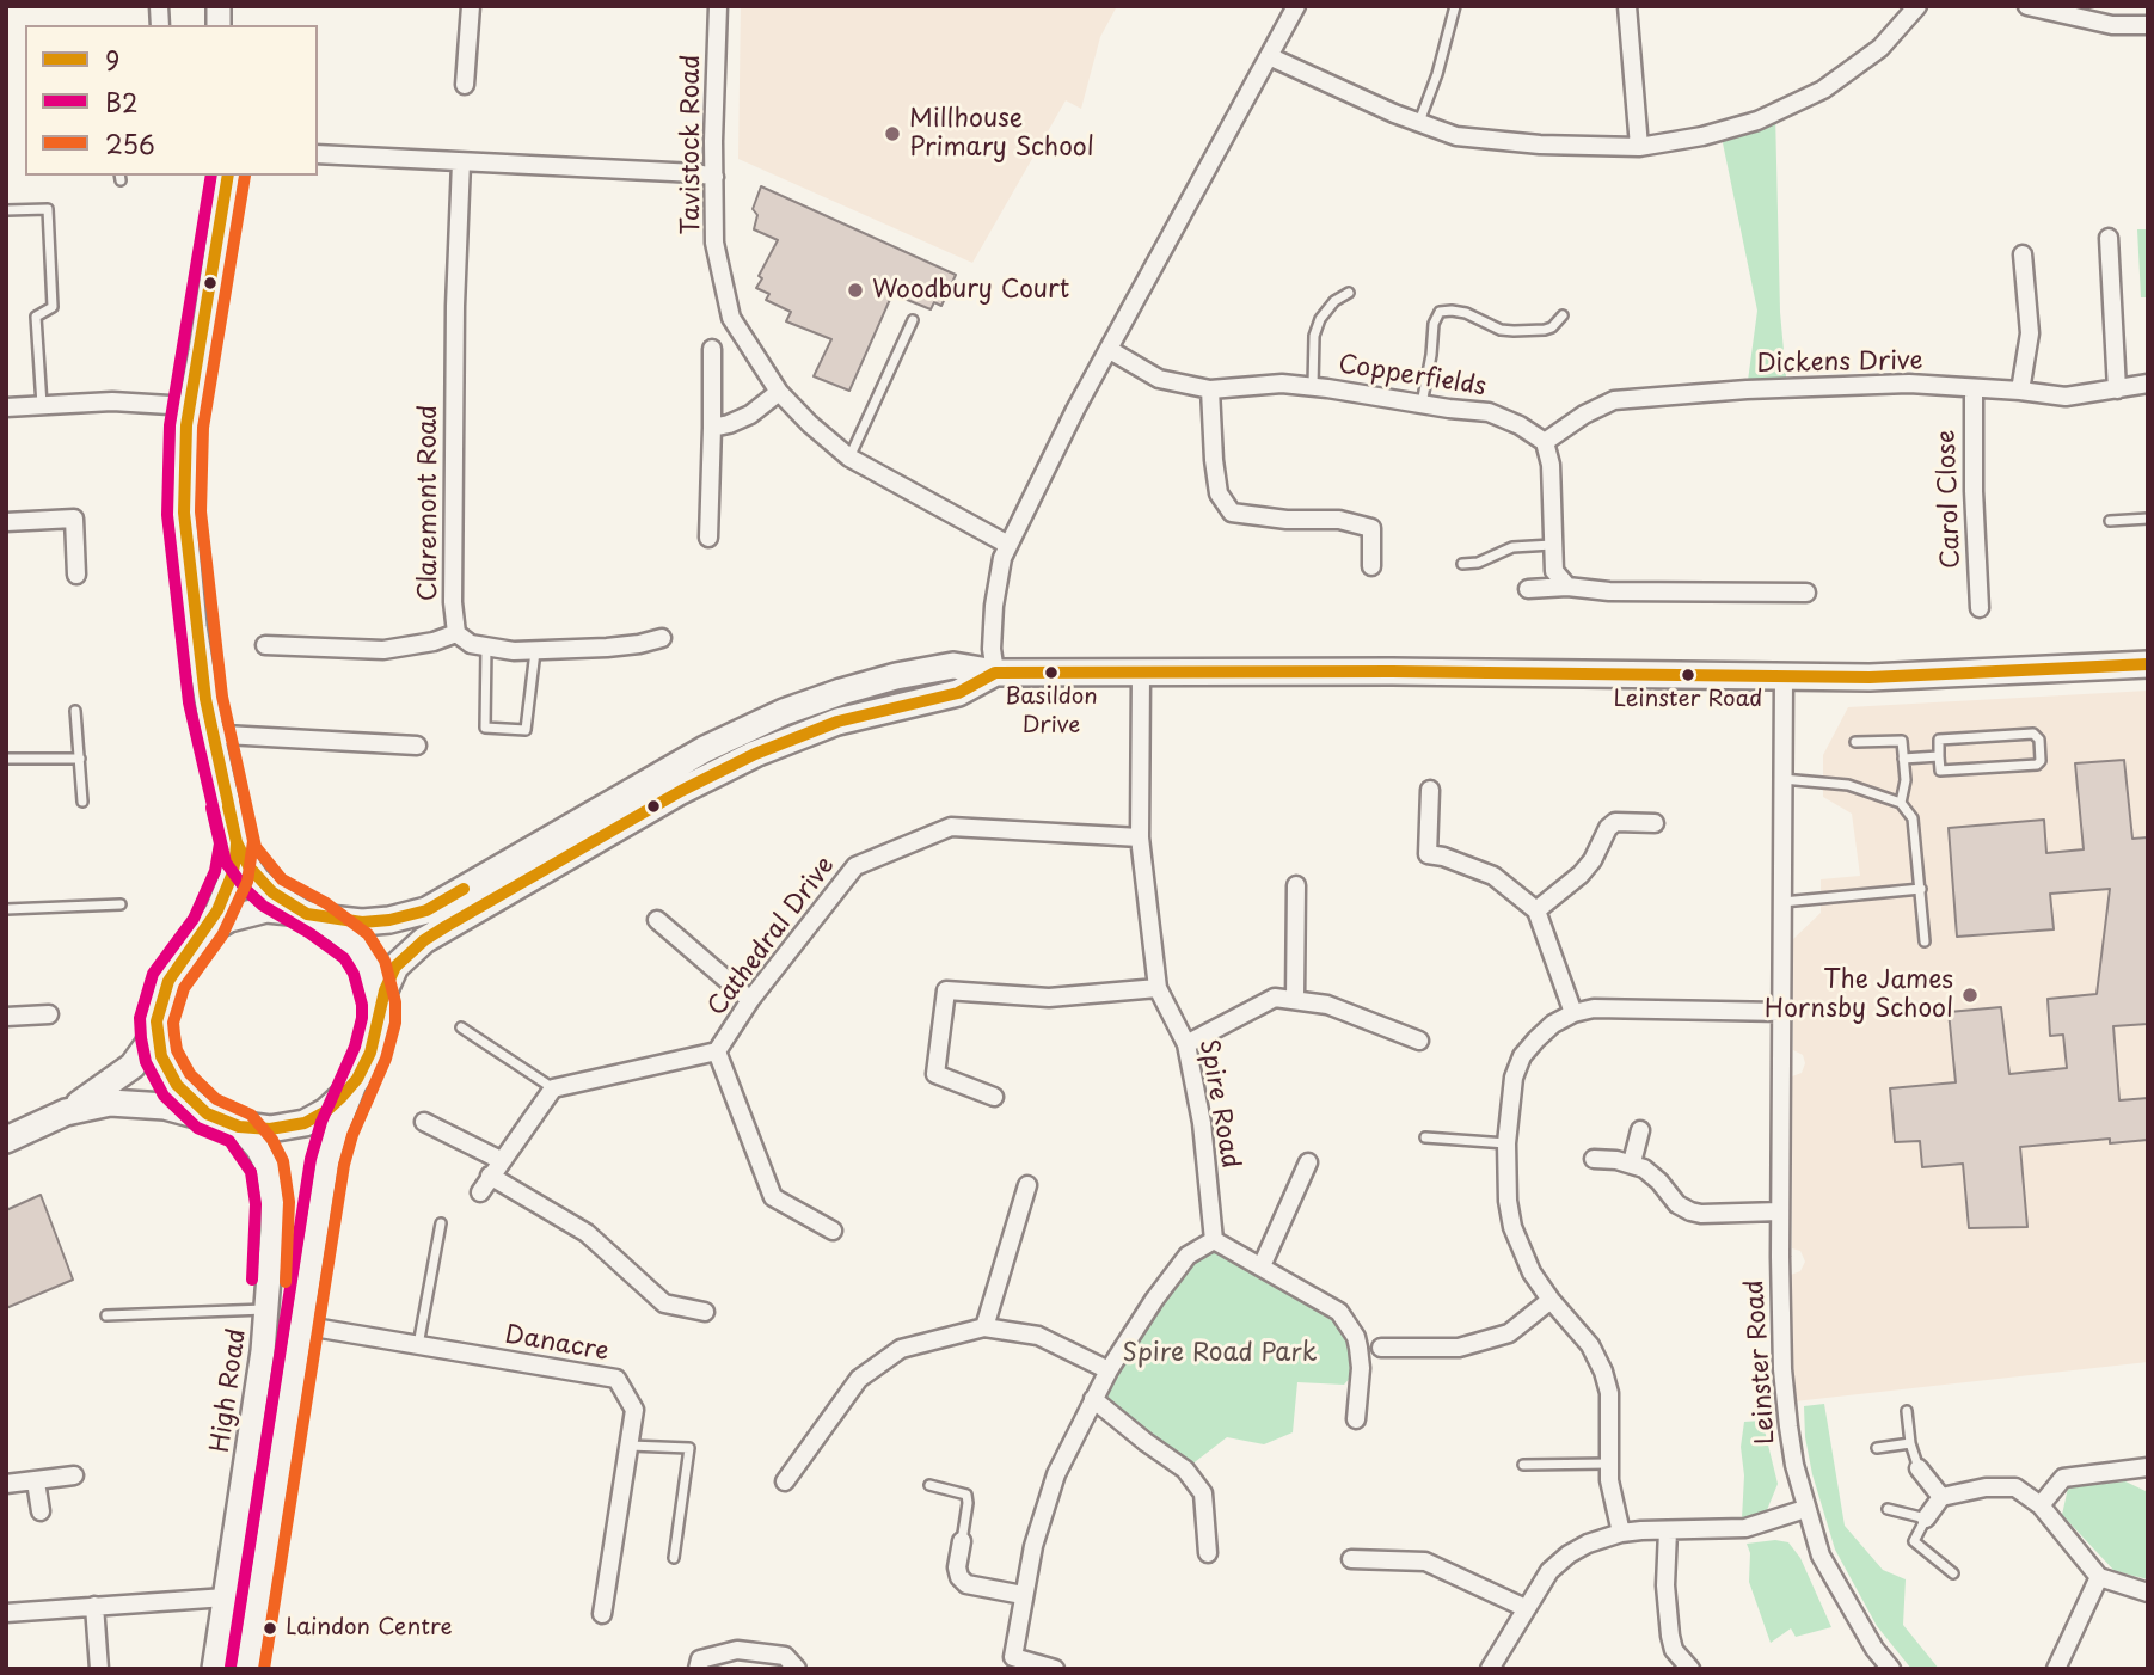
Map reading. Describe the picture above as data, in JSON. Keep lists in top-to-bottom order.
{
  "streets": {
    "street": [
      "Tavistock Road",
      "Dickens Drive",
      "Copperfields",
      "Carol Close",
      "Claremont Road",
      "Cathedral Drive",
      "Spire Road",
      "Danacre",
      "Leinster Road",
      "High Road"
    ]
  },
  "crossings": [
    ["Dickens Drive", "Copperfields"],
    ["Dickens Drive", "Carol Close"],
    ["Cathedral Drive", "Spire Road"]
  ],
  "parks": ["Spire Road Park"],
  "places": [
    "Millhouse Primary School",
    "Woodbury Court",
    "Basildon Drive",
    "Leinster Road",
    "The James Hornsby School",
    "Laindon Centre"
  ],
  "lines": ["transit line 9", "transit line B2", "transit line 256"],
  "legend": ["9", "B2", "256"]
}
